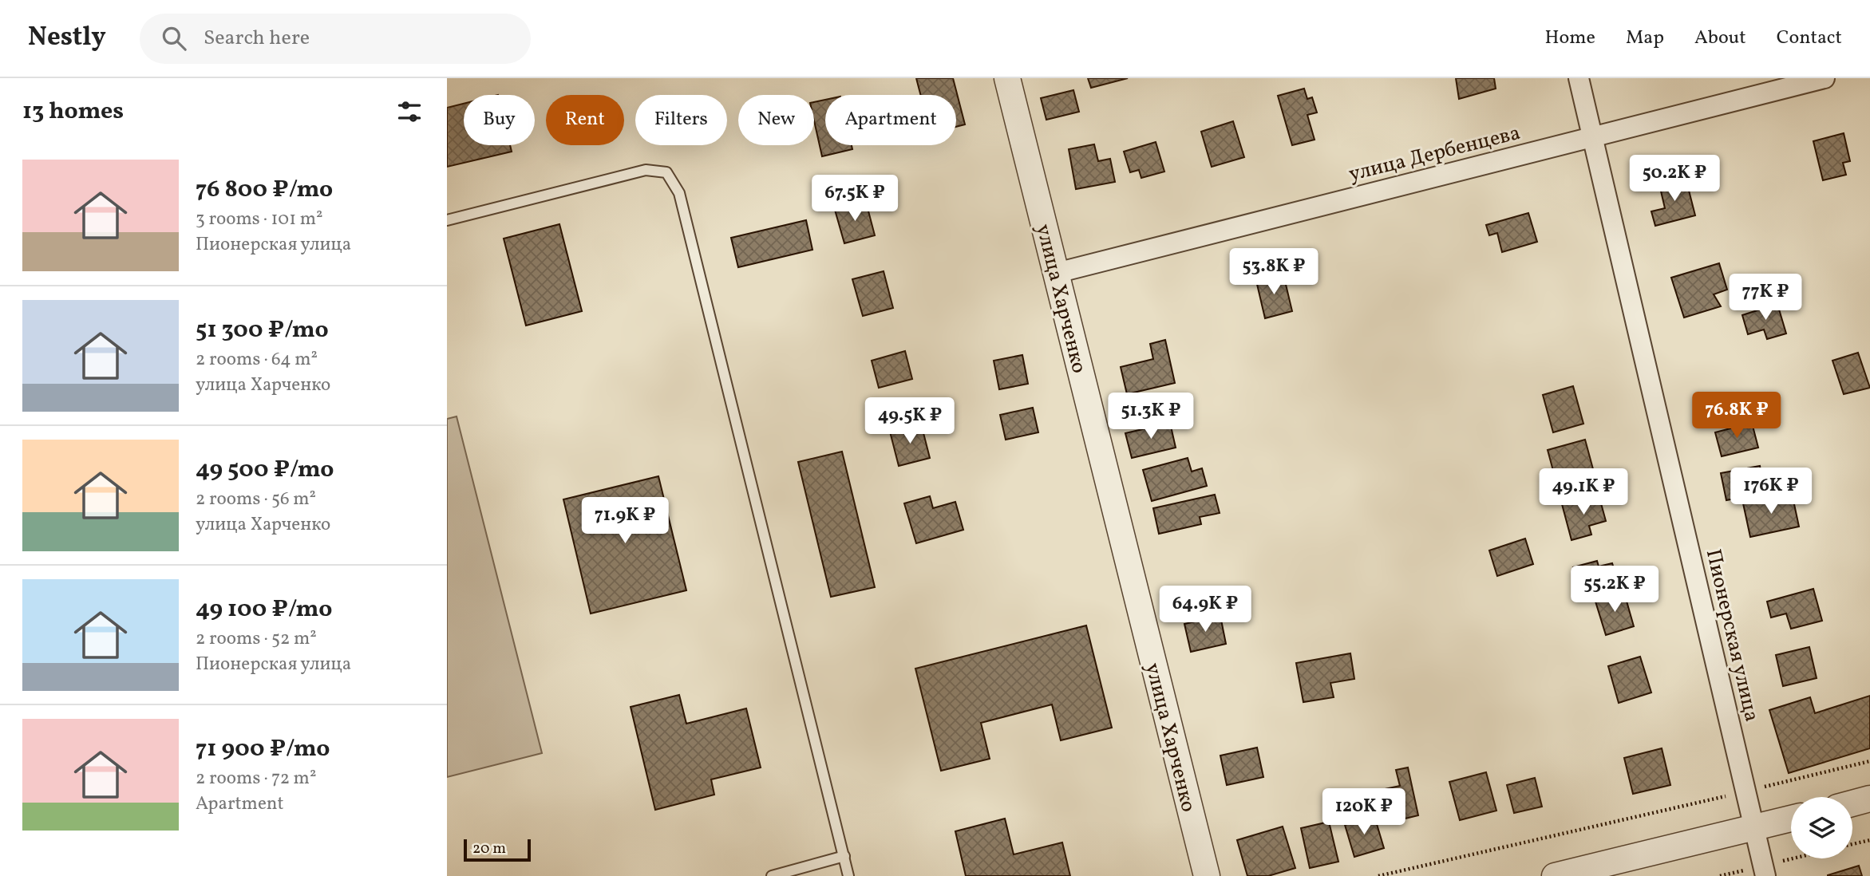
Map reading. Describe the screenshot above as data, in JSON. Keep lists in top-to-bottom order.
{
  "streets": {
    "street": ["улица Дербенцева", "улица Харченко", "Пионерская улица"]
  },
  "crossings": [
    ["улица Дербенцева", "улица Харченко"],
    ["улица Дербенцева", "Пионерская улица"]
  ],
  "scale_bar": "20 m",
  "page": {
    "header": "Nestly",
    "search": "Search here",
    "nav": [
      "Home",
      "Map",
      "About",
      "Contact"
    ],
    "heading": "13 homes",
    "chip": [
      "Buy",
      "Rent",
      "Filters",
      "New",
      "Apartment"
    ],
    "list": [
      {
        "name": "76 800 ₽/mo",
        "note": "3 rooms · 101 m² · Пионерская улица"
      },
      {
        "name": "51 300 ₽/mo",
        "note": "2 rooms · 64 m² · улица Харченко"
      },
      {
        "name": "49 500 ₽/mo",
        "note": "2 rooms · 56 m² · улица Харченко"
      },
      {
        "name": "49 100 ₽/mo",
        "note": "2 rooms · 52 m² · Пионерская улица"
      },
      {
        "name": "71 900 ₽/mo",
        "note": "2 rooms · 72 m² · Apartment"
      }
    ],
    "price": [
      "50.2K ₽",
      "67.5K ₽",
      "53.8K ₽",
      "77K ₽",
      "76.8K ₽",
      "51.3K ₽",
      "49.5K ₽",
      "176K ₽",
      "49.1K ₽",
      "71.9K ₽",
      "55.2K ₽",
      "64.9K ₽",
      "120K ₽"
    ],
    "scale": "20 m"
  }
}
